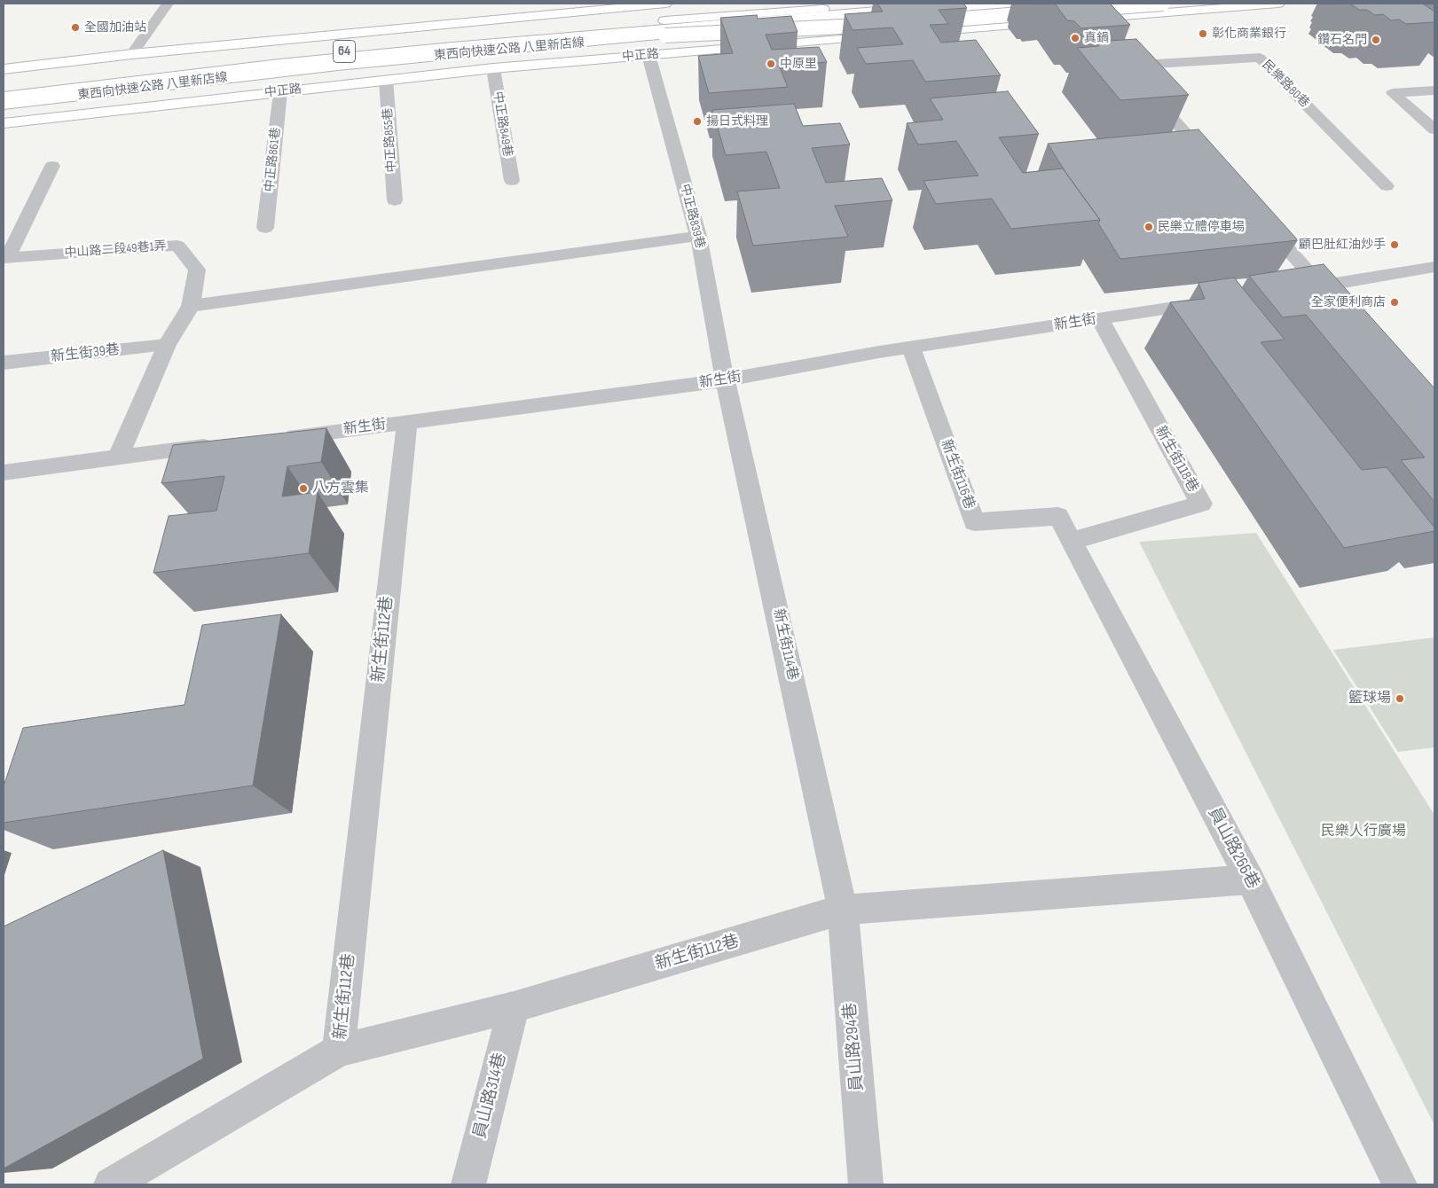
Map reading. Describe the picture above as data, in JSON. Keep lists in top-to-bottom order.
{
  "streets": {
    "main road": ["東西向快速公路 八里新店線", "64", "中正路"],
    "street": [
      "民樂路80巷",
      "中正路849巷",
      "中正路855巷",
      "中正路861巷",
      "中正路839巷",
      "中山路二段49巷1弄",
      "新生街",
      "新生街39巷",
      "新生街118巷",
      "新生街116巷",
      "新生街112巷",
      "新生街114巷",
      "員山路266巷",
      "員山路294巷",
      "員山路314巷"
    ]
  },
  "crossings": [
    ["中正路", "中正路849巷"],
    ["中正路", "中正路855巷"],
    ["中正路", "中正路861巷"],
    ["中正路", "中正路839巷"],
    ["中正路839巷", "新生街"],
    ["中正路839巷", "新生街114巷"],
    ["中山路二段49巷1弄", "新生街39巷"],
    ["新生街", "新生街118巷"],
    ["新生街", "新生街116巷"],
    ["新生街", "新生街112巷"],
    ["新生街", "新生街114巷"],
    ["新生街118巷", "員山路266巷"],
    ["新生街116巷", "員山路266巷"],
    ["新生街112巷", "新生街114巷"],
    ["新生街112巷", "員山路266巷"],
    ["新生街112巷", "員山路294巷"],
    ["新生街112巷", "員山路314巷"],
    ["新生街114巷", "員山路294巷"]
  ],
  "parks": ["民樂人行廣場"],
  "places": [
    "全國加油站",
    "彰化商業銀行",
    "真鍋",
    "鑽石名門",
    "中原里",
    "揚日式料理",
    "民樂立體停車場",
    "顧巴肚紅油炒手",
    "全家便利商店",
    "八方雲集",
    "籃球場"
  ]
}
